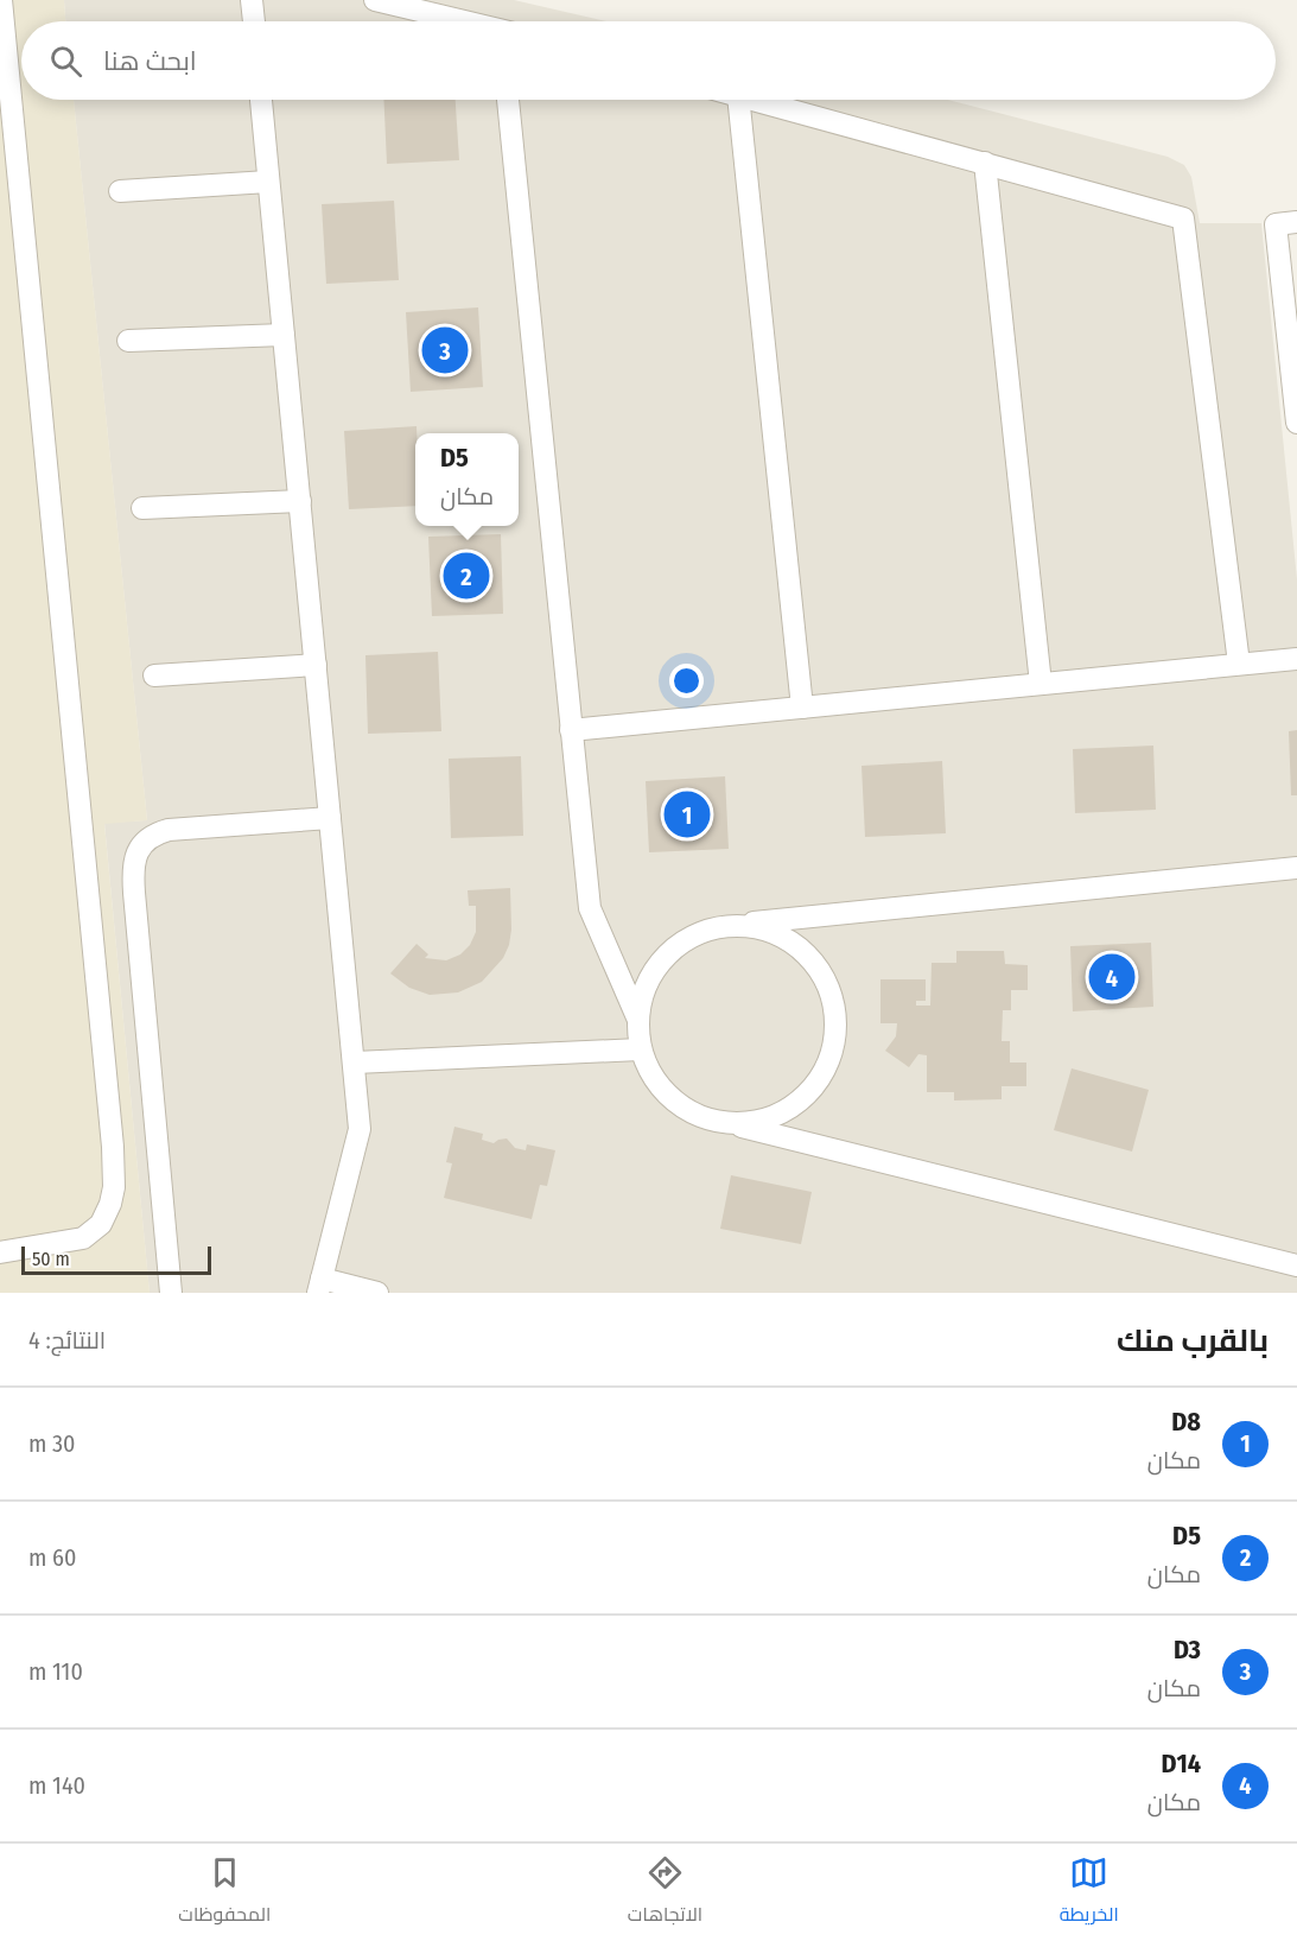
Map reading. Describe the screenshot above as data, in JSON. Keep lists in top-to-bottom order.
{
  "scale_bar": "50 m",
  "page": {
    "search": "ابحث هنا",
    "pins": [
      "3",
      "2",
      "1",
      "4"
    ],
    "popup": ["D5", "مكان"],
    "scale": "50 m",
    "heading": ["بالقرب منك", "النتائج: 4"],
    "list": [
      {
        "mark": "1",
        "name": "D8",
        "note": "مكان",
        "value": "30 m"
      },
      {
        "mark": "2",
        "name": "D5",
        "note": "مكان",
        "value": "60 m"
      },
      {
        "mark": "3",
        "name": "D3",
        "note": "مكان",
        "value": "110 m"
      },
      {
        "mark": "4",
        "name": "D14",
        "note": "مكان",
        "value": "140 m"
      }
    ],
    "nav": ["الخريطة", "الاتجاهات", "المحفوظات"]
  }
}
